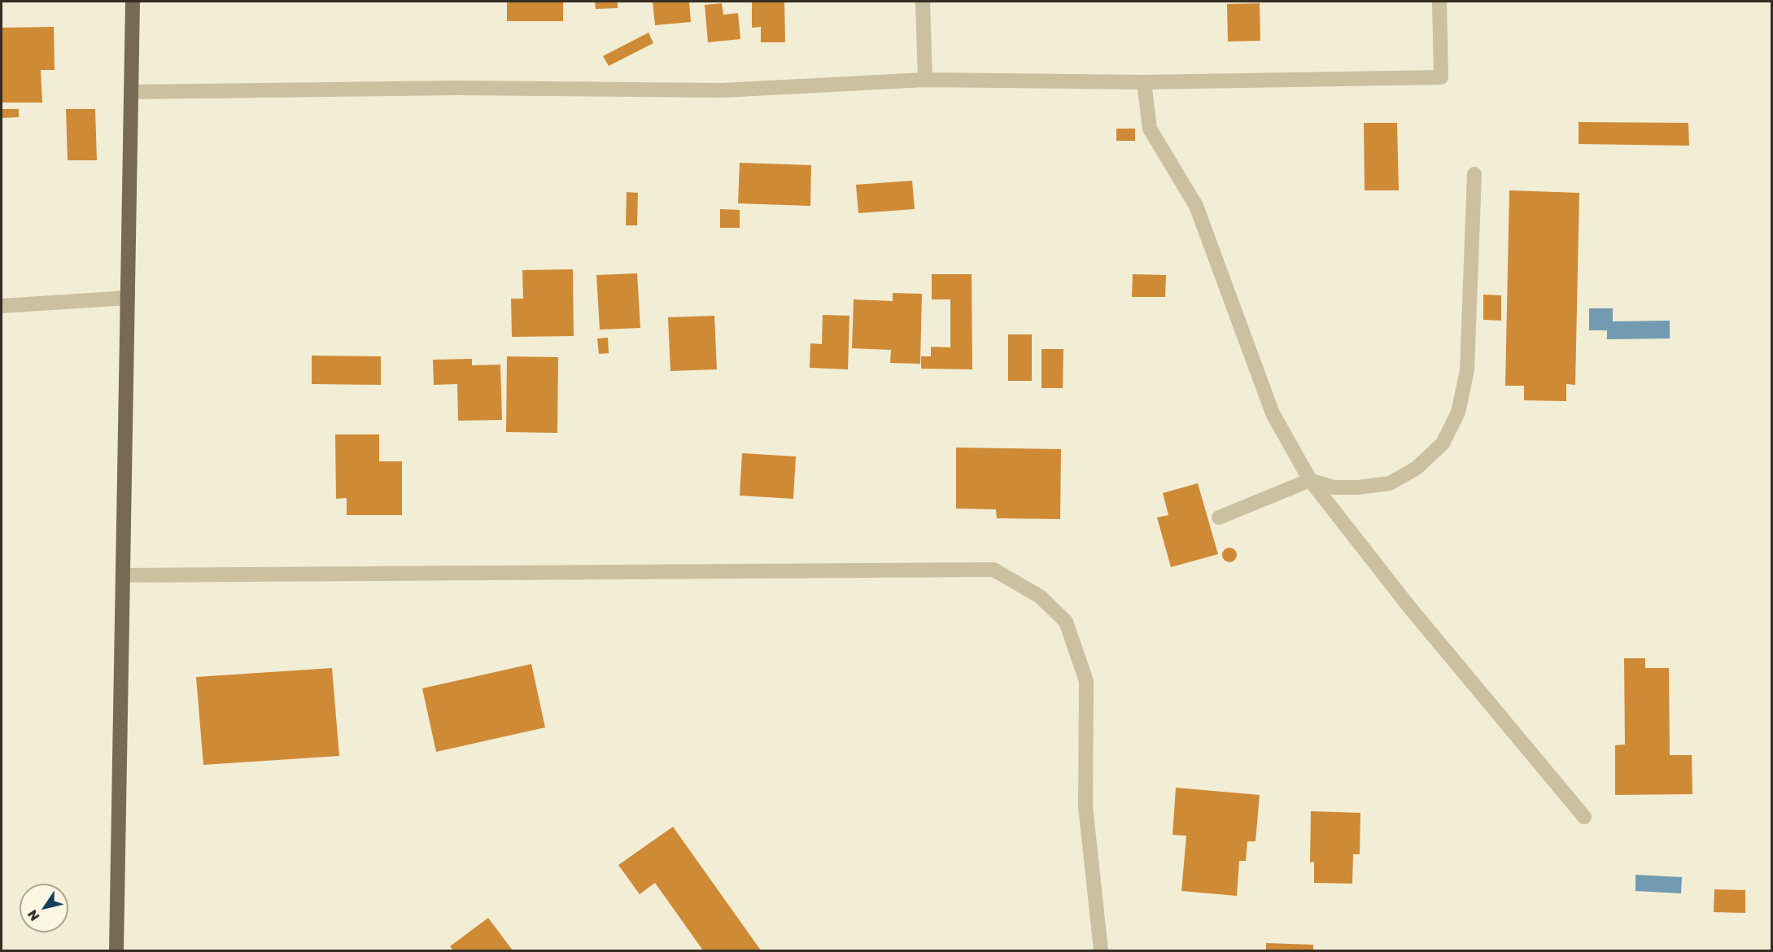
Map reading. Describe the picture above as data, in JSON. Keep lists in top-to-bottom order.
{
  "north": "bottom left"
}
